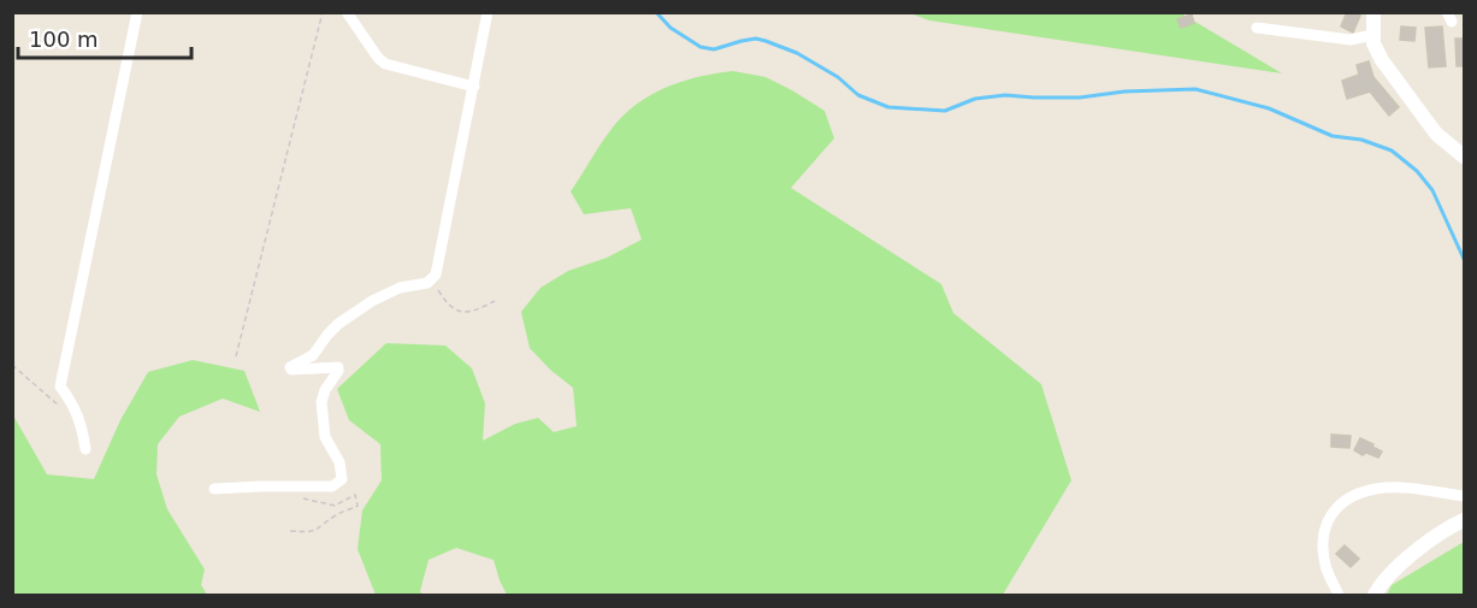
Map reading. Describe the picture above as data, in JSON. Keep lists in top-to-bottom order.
{
  "scale_bar": "100 m"
}
